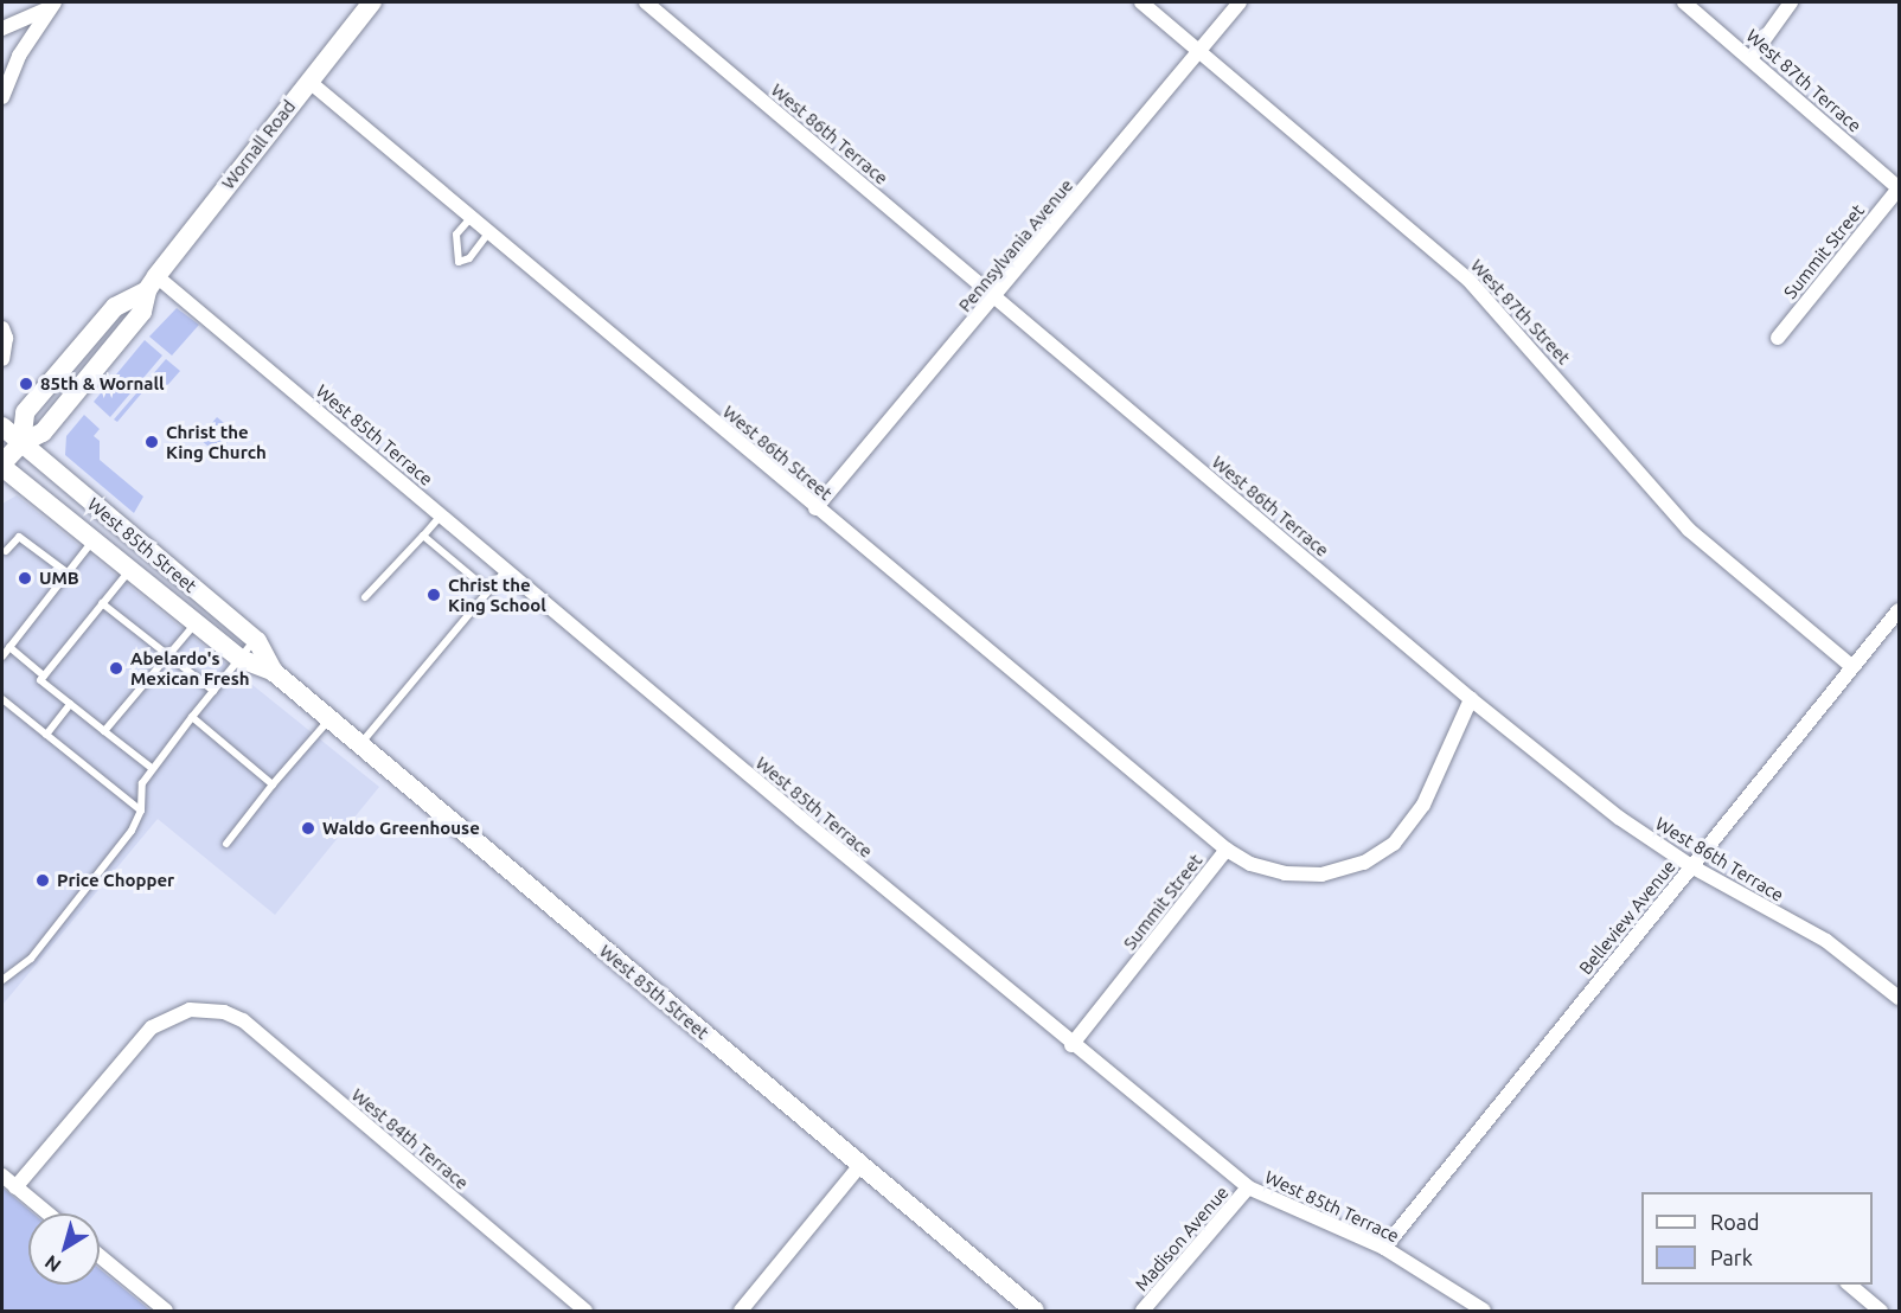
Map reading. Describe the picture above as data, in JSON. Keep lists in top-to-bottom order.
{
  "streets": {
    "main road": ["Wornall Road", "West 85th Street"],
    "street": [
      "West 87th Terrace",
      "West 86th Terrace",
      "Pennsylvania Avenue",
      "Summit Street",
      "West 87th Street",
      "West 85th Terrace",
      "West 86th Street",
      "Belleview Avenue",
      "West 84th Terrace",
      "Madison Avenue"
    ]
  },
  "crossings": [
    ["West 87th Terrace", "Summit Street"],
    ["West 86th Terrace", "Pennsylvania Avenue"],
    ["West 86th Terrace", "Summit Street"],
    ["West 86th Terrace", "Belleview Avenue"],
    ["Wornall Road", "West 85th Terrace"],
    ["Wornall Road", "West 86th Street"],
    ["Wornall Road", "West 85th Street"],
    ["Pennsylvania Avenue", "West 87th Street"],
    ["Pennsylvania Avenue", "West 86th Street"],
    ["Summit Street", "West 85th Terrace"],
    ["Summit Street", "West 86th Street"],
    ["West 87th Street", "Belleview Avenue"],
    ["West 85th Terrace", "Belleview Avenue"],
    ["West 85th Terrace", "Madison Avenue"]
  ],
  "places": [
    "85th & Wornall",
    "Christ the King Church",
    "UMB",
    "Christ the King School",
    "Abelardo's Mexican Fresh",
    "Waldo Greenhouse",
    "Price Chopper"
  ],
  "legend": ["Road", "Park"],
  "north": "bottom left"
}
